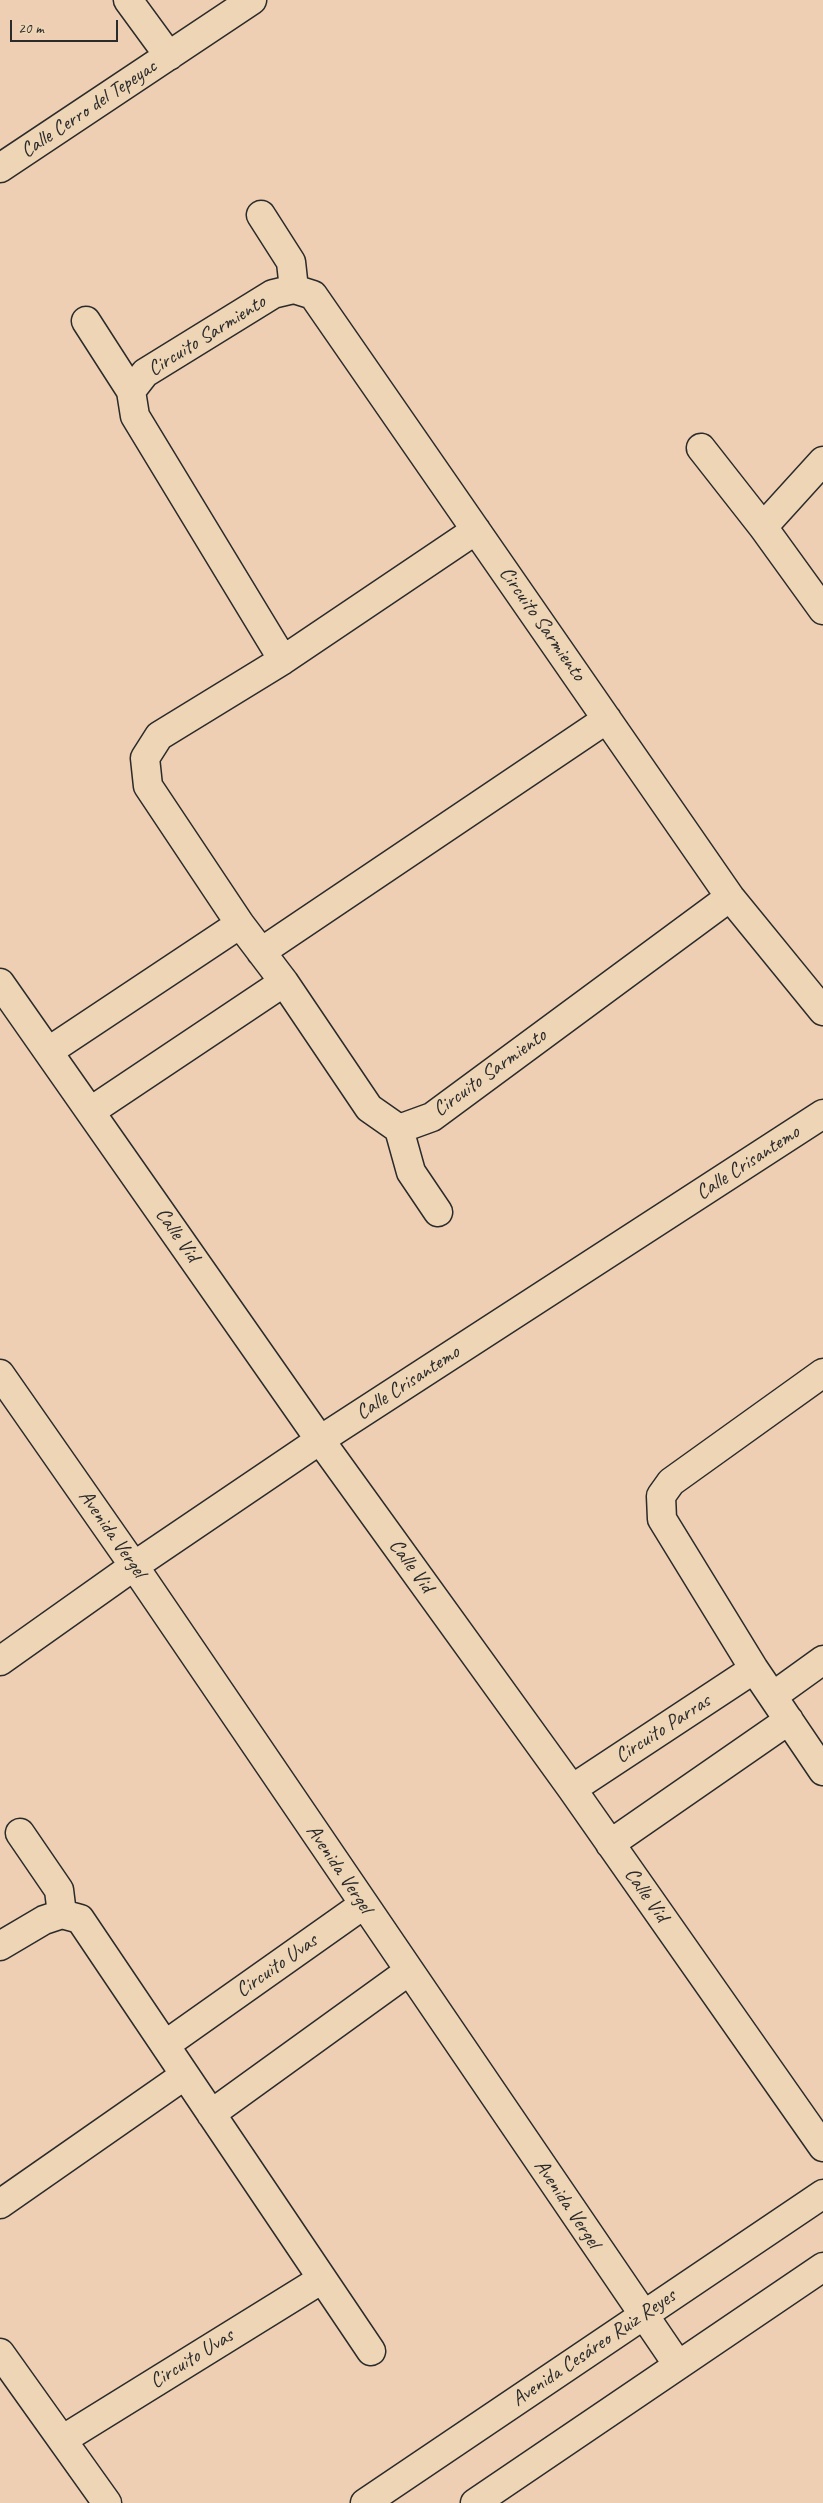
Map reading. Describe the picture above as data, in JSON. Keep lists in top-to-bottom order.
{
  "streets": {
    "street": [
      "Calle Cerro del Tepeyac",
      "Circuito Sarmiento",
      "Calle Crisantemo",
      "Calle Vid",
      "Avenida Vergel",
      "Circuito Parras",
      "Circuito Uvas",
      "Avenida Cesáreo Ruiz Reyes"
    ]
  },
  "crossings": [
    ["Calle Crisantemo", "Calle Vid"],
    ["Calle Crisantemo", "Avenida Vergel"],
    ["Calle Vid", "Circuito Parras"],
    ["Avenida Vergel", "Circuito Uvas"],
    ["Avenida Vergel", "Avenida Cesáreo Ruiz Reyes"]
  ],
  "scale_bar": "20 m"
}
